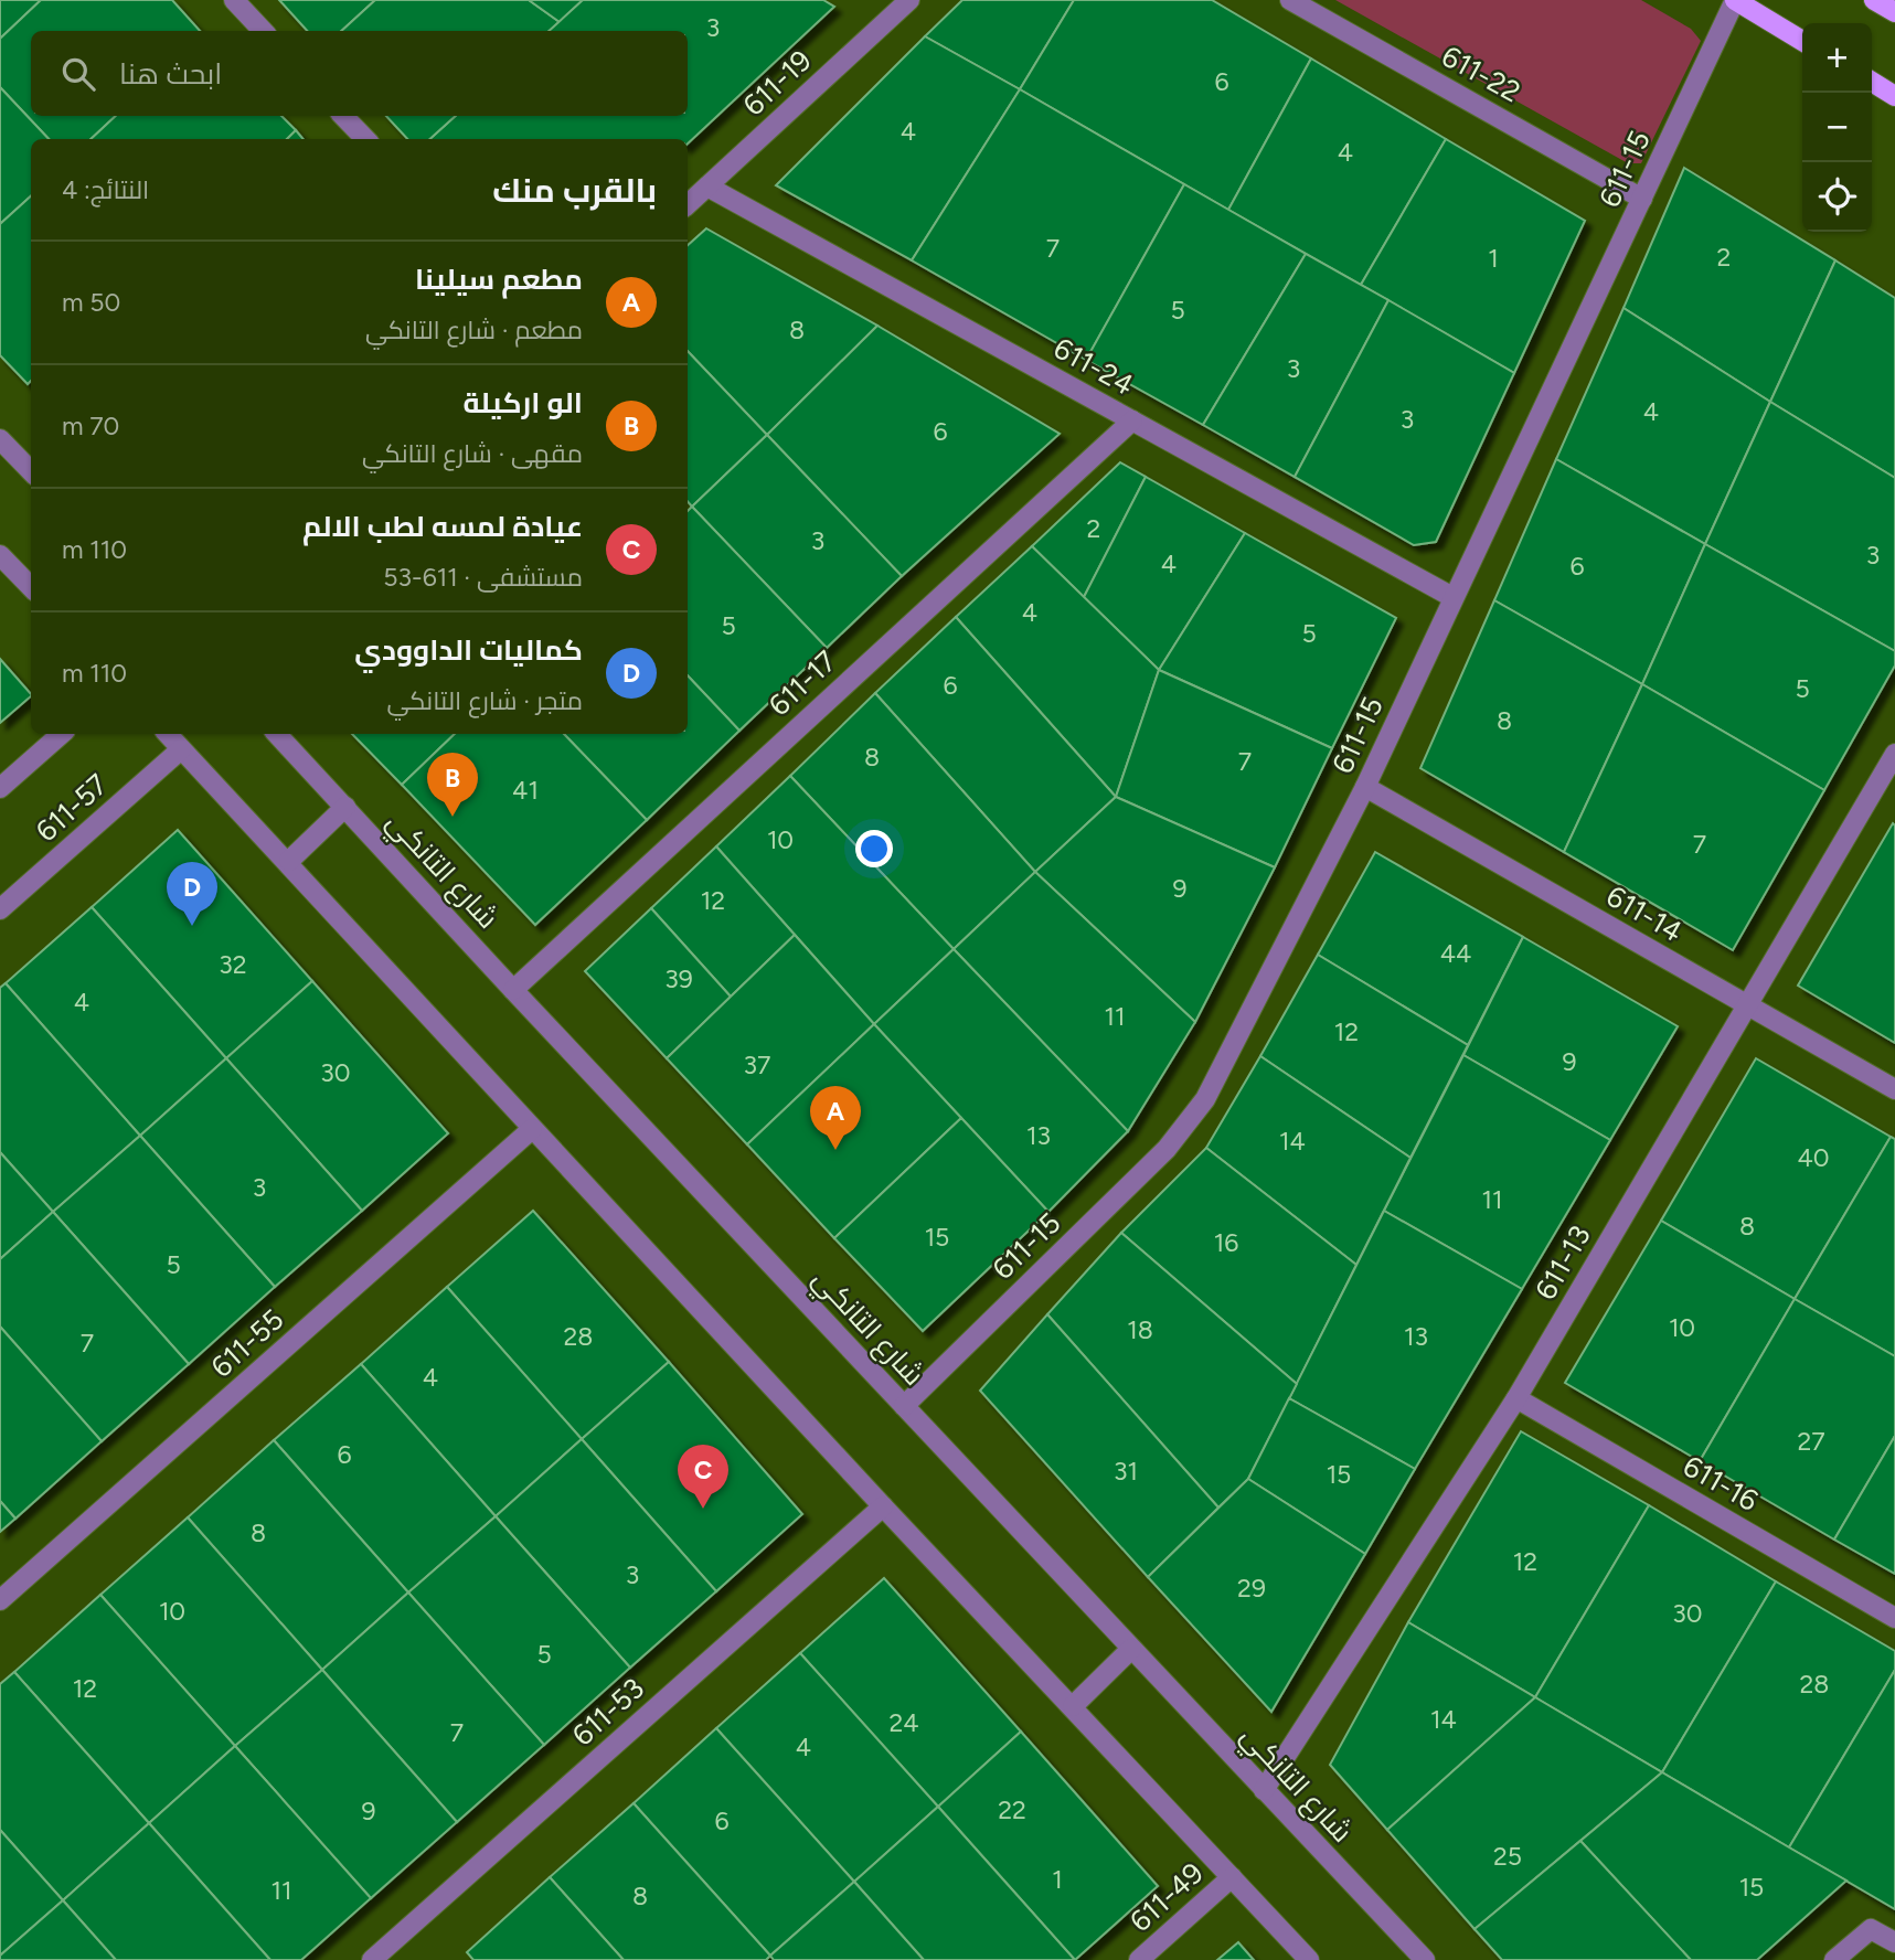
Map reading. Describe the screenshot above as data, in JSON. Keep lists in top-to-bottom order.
{
  "streets": {
    "street": [
      "611-22",
      "611-19",
      "611-15",
      "611-24",
      "611-17",
      "611-57",
      "شارع التانكي",
      "611-14",
      "611-13",
      "611-55",
      "611-16",
      "611-53",
      "611-49"
    ]
  },
  "crossings": [
    ["611-22", "611-15"],
    ["611-19", "611-24"],
    ["611-15", "611-24"],
    ["611-15", "شارع التانكي"],
    ["611-15", "611-14"],
    ["611-24", "611-17"],
    ["611-17", "شارع التانكي"],
    ["شارع التانكي", "611-13"],
    ["611-14", "611-13"],
    ["611-13", "611-16"]
  ],
  "house_numbers": [
    "3",
    "6",
    "4",
    "4",
    "7",
    "2",
    "1",
    "5",
    "8",
    "3",
    "4",
    "3",
    "6",
    "2",
    "3",
    "3",
    "4",
    "6",
    "4",
    "5",
    "5",
    "6",
    "5",
    "8",
    "8",
    "7",
    "41",
    "10",
    "7",
    "9",
    "12",
    "44",
    "32",
    "39",
    "4",
    "11",
    "12",
    "9",
    "37",
    "30",
    "13",
    "14",
    "40",
    "3",
    "11",
    "8",
    "15",
    "16",
    "5",
    "10",
    "18",
    "28",
    "13",
    "7",
    "4",
    "27",
    "6",
    "31",
    "15",
    "8",
    "12",
    "3",
    "29",
    "10",
    "30",
    "5",
    "28",
    "12",
    "14",
    "24",
    "7",
    "4",
    "22",
    "9",
    "6",
    "25",
    "1",
    "15",
    "11",
    "8"
  ],
  "page": {
    "map_buttons": ["+", "−"],
    "search": "ابحث هنا",
    "heading": ["بالقرب منك", "النتائج: 4"],
    "list": [
      {
        "mark": "A",
        "name": "مطعم سيلينا",
        "note": "مطعم · شارع التانكي",
        "value": "50 m"
      },
      {
        "mark": "B",
        "name": "الو اركيلة",
        "note": "مقهى · شارع التانكي",
        "value": "70 m"
      },
      {
        "mark": "C",
        "name": "عيادة لمسه لطب الالم",
        "note": "مستشفى · 611-53",
        "value": "110 m"
      },
      {
        "mark": "D",
        "name": "كماليات الداوودي",
        "note": "متجر · شارع التانكي",
        "value": "110 m"
      }
    ],
    "pins": [
      "B",
      "D",
      "A",
      "C"
    ]
  }
}
